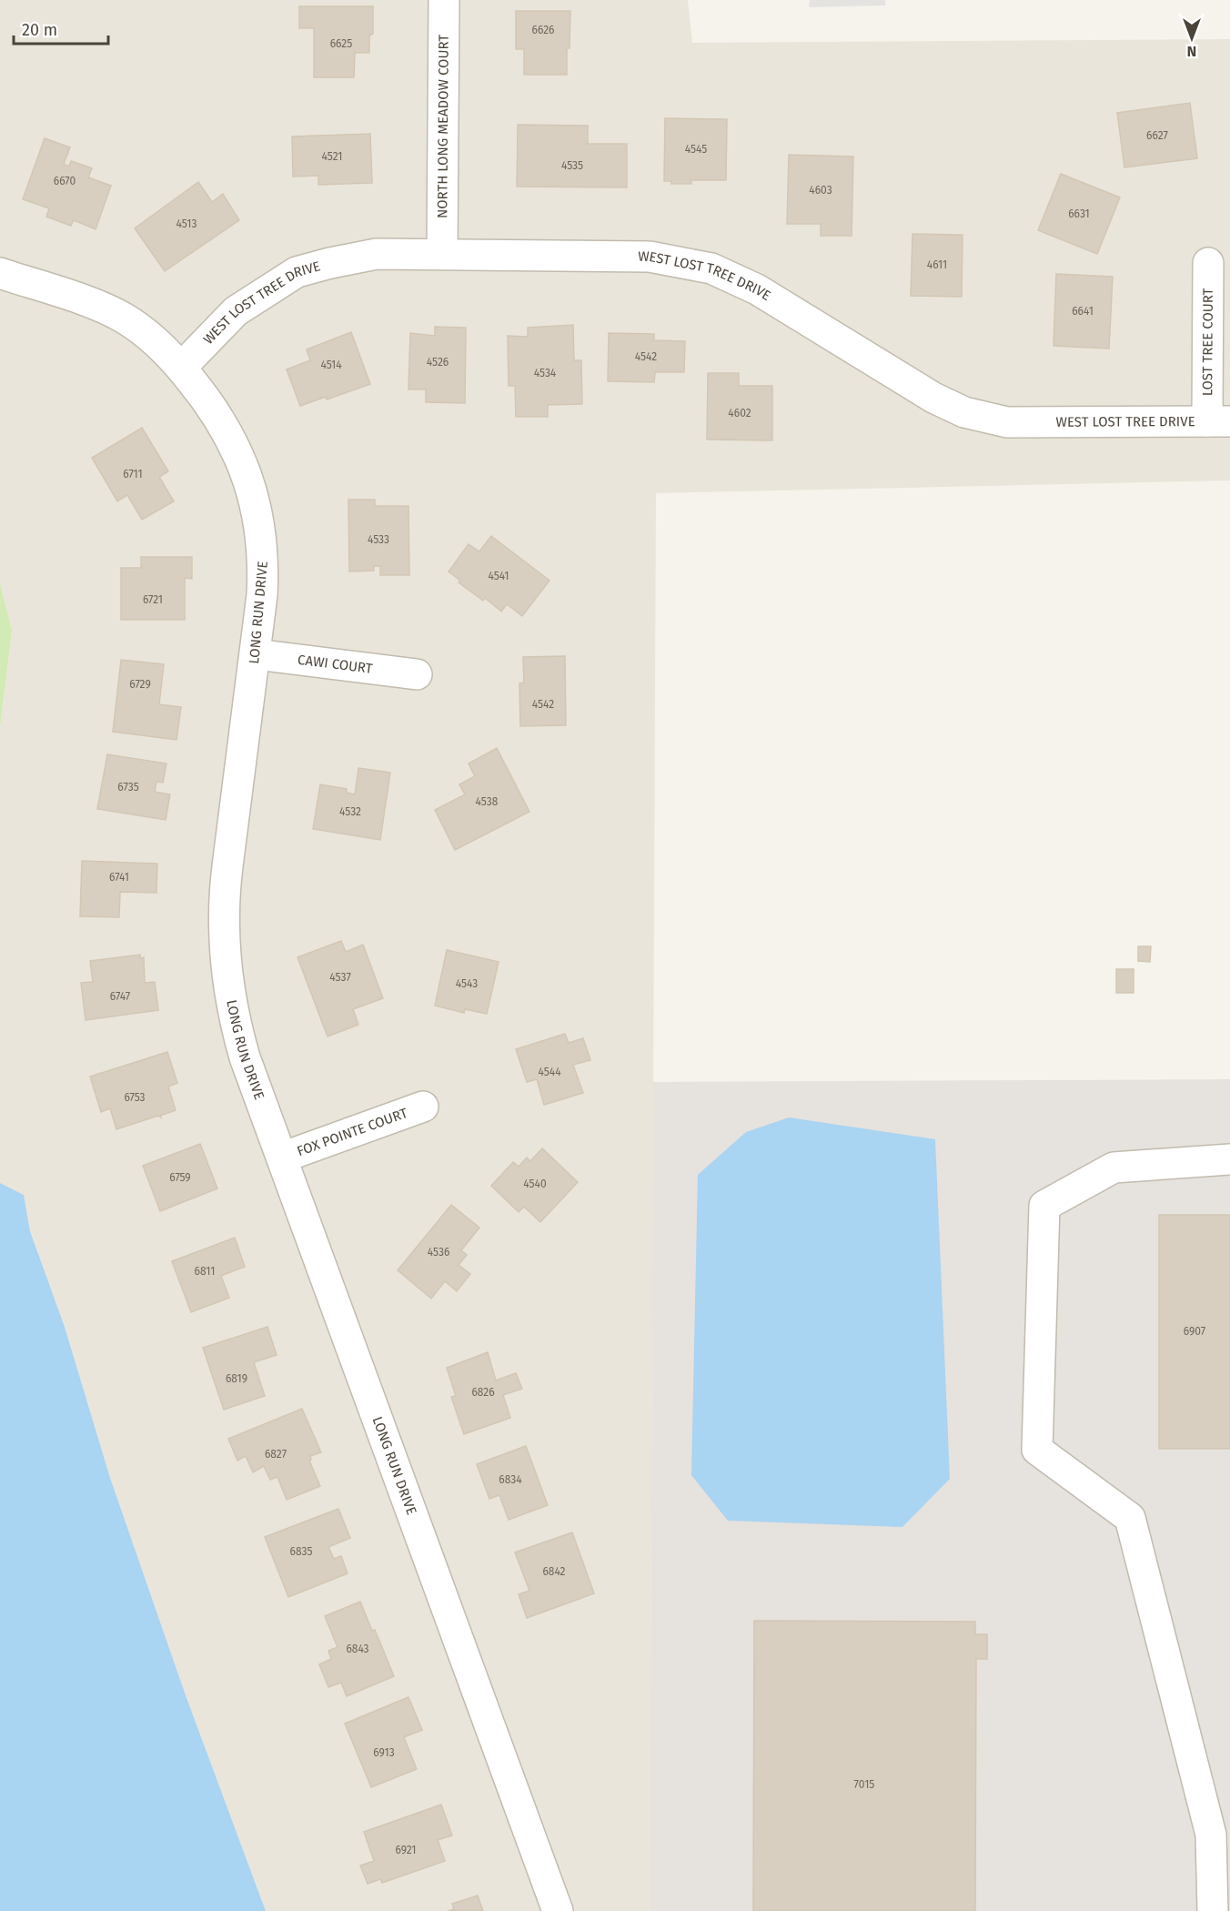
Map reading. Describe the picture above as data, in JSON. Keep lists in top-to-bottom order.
{
  "streets": {
    "street": [
      "NORTH LONG MEADOW COURT",
      "WEST LOST TREE DRIVE",
      "LOST TREE COURT",
      "LONG RUN DRIVE",
      "CAWI COURT",
      "FOX POINTE COURT"
    ]
  },
  "crossings": [
    ["NORTH LONG MEADOW COURT", "WEST LOST TREE DRIVE"],
    ["WEST LOST TREE DRIVE", "LOST TREE COURT"],
    ["WEST LOST TREE DRIVE", "LONG RUN DRIVE"],
    ["LONG RUN DRIVE", "CAWI COURT"],
    ["LONG RUN DRIVE", "FOX POINTE COURT"]
  ],
  "house_numbers": [
    "6626",
    "6625",
    "6627",
    "4545",
    "4521",
    "4535",
    "6670",
    "4603",
    "6631",
    "4513",
    "4611",
    "6641",
    "4542",
    "4526",
    "4514",
    "4534",
    "4602",
    "6711",
    "4533",
    "4541",
    "6721",
    "6729",
    "4542",
    "6735",
    "4538",
    "4532",
    "6741",
    "4537",
    "4543",
    "6747",
    "4544",
    "6753",
    "6759",
    "4540",
    "4536",
    "6811",
    "6907",
    "6819",
    "6826",
    "6827",
    "6834",
    "6835",
    "6842",
    "6843",
    "6913",
    "7015",
    "6921"
  ],
  "scale_bar": "20 m",
  "north": "bottom"
}
